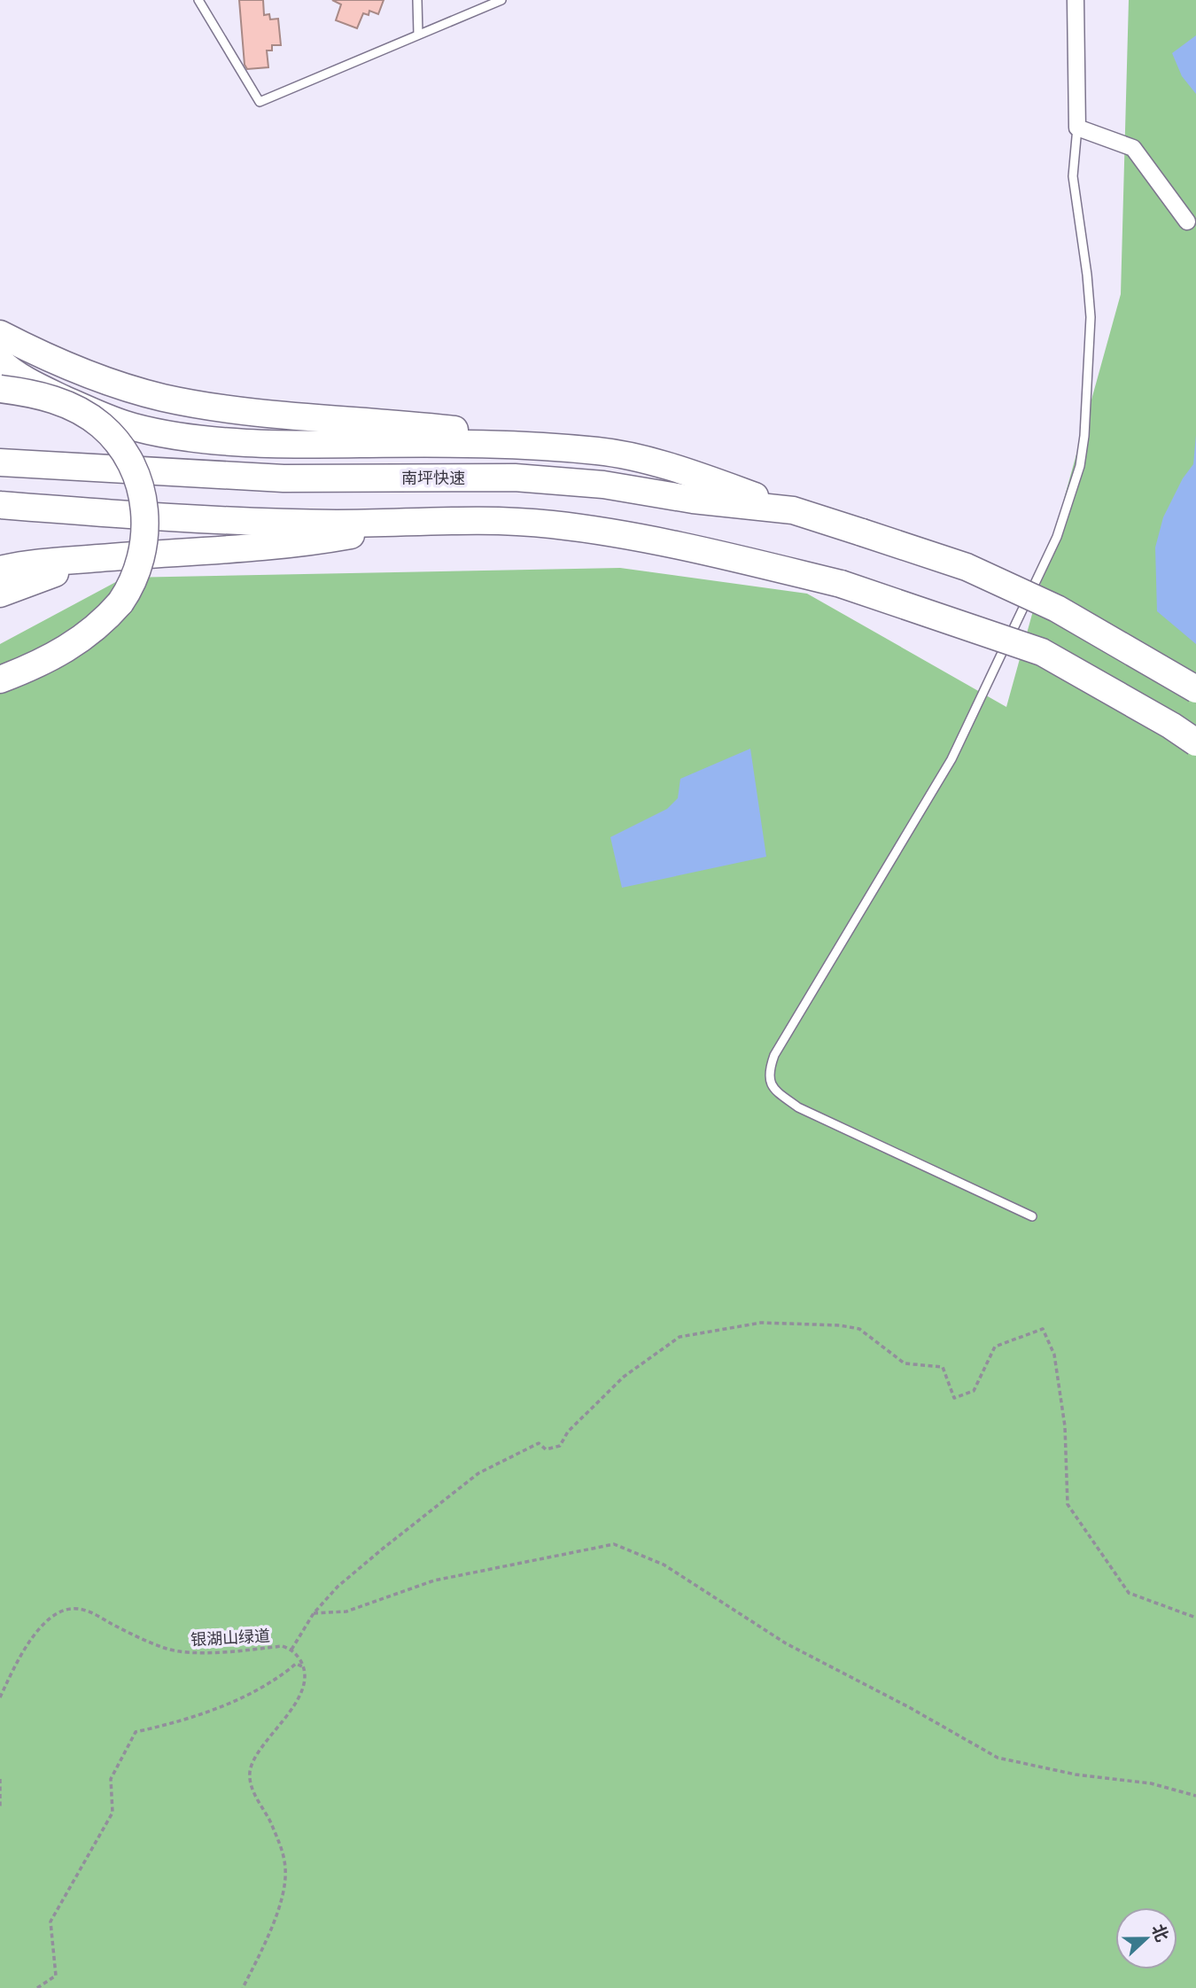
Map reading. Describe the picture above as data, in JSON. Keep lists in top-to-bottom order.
{
  "streets": {
    "highway": ["南坪快速"],
    "path": ["银湖山绿道"]
  },
  "north": "right"
}
